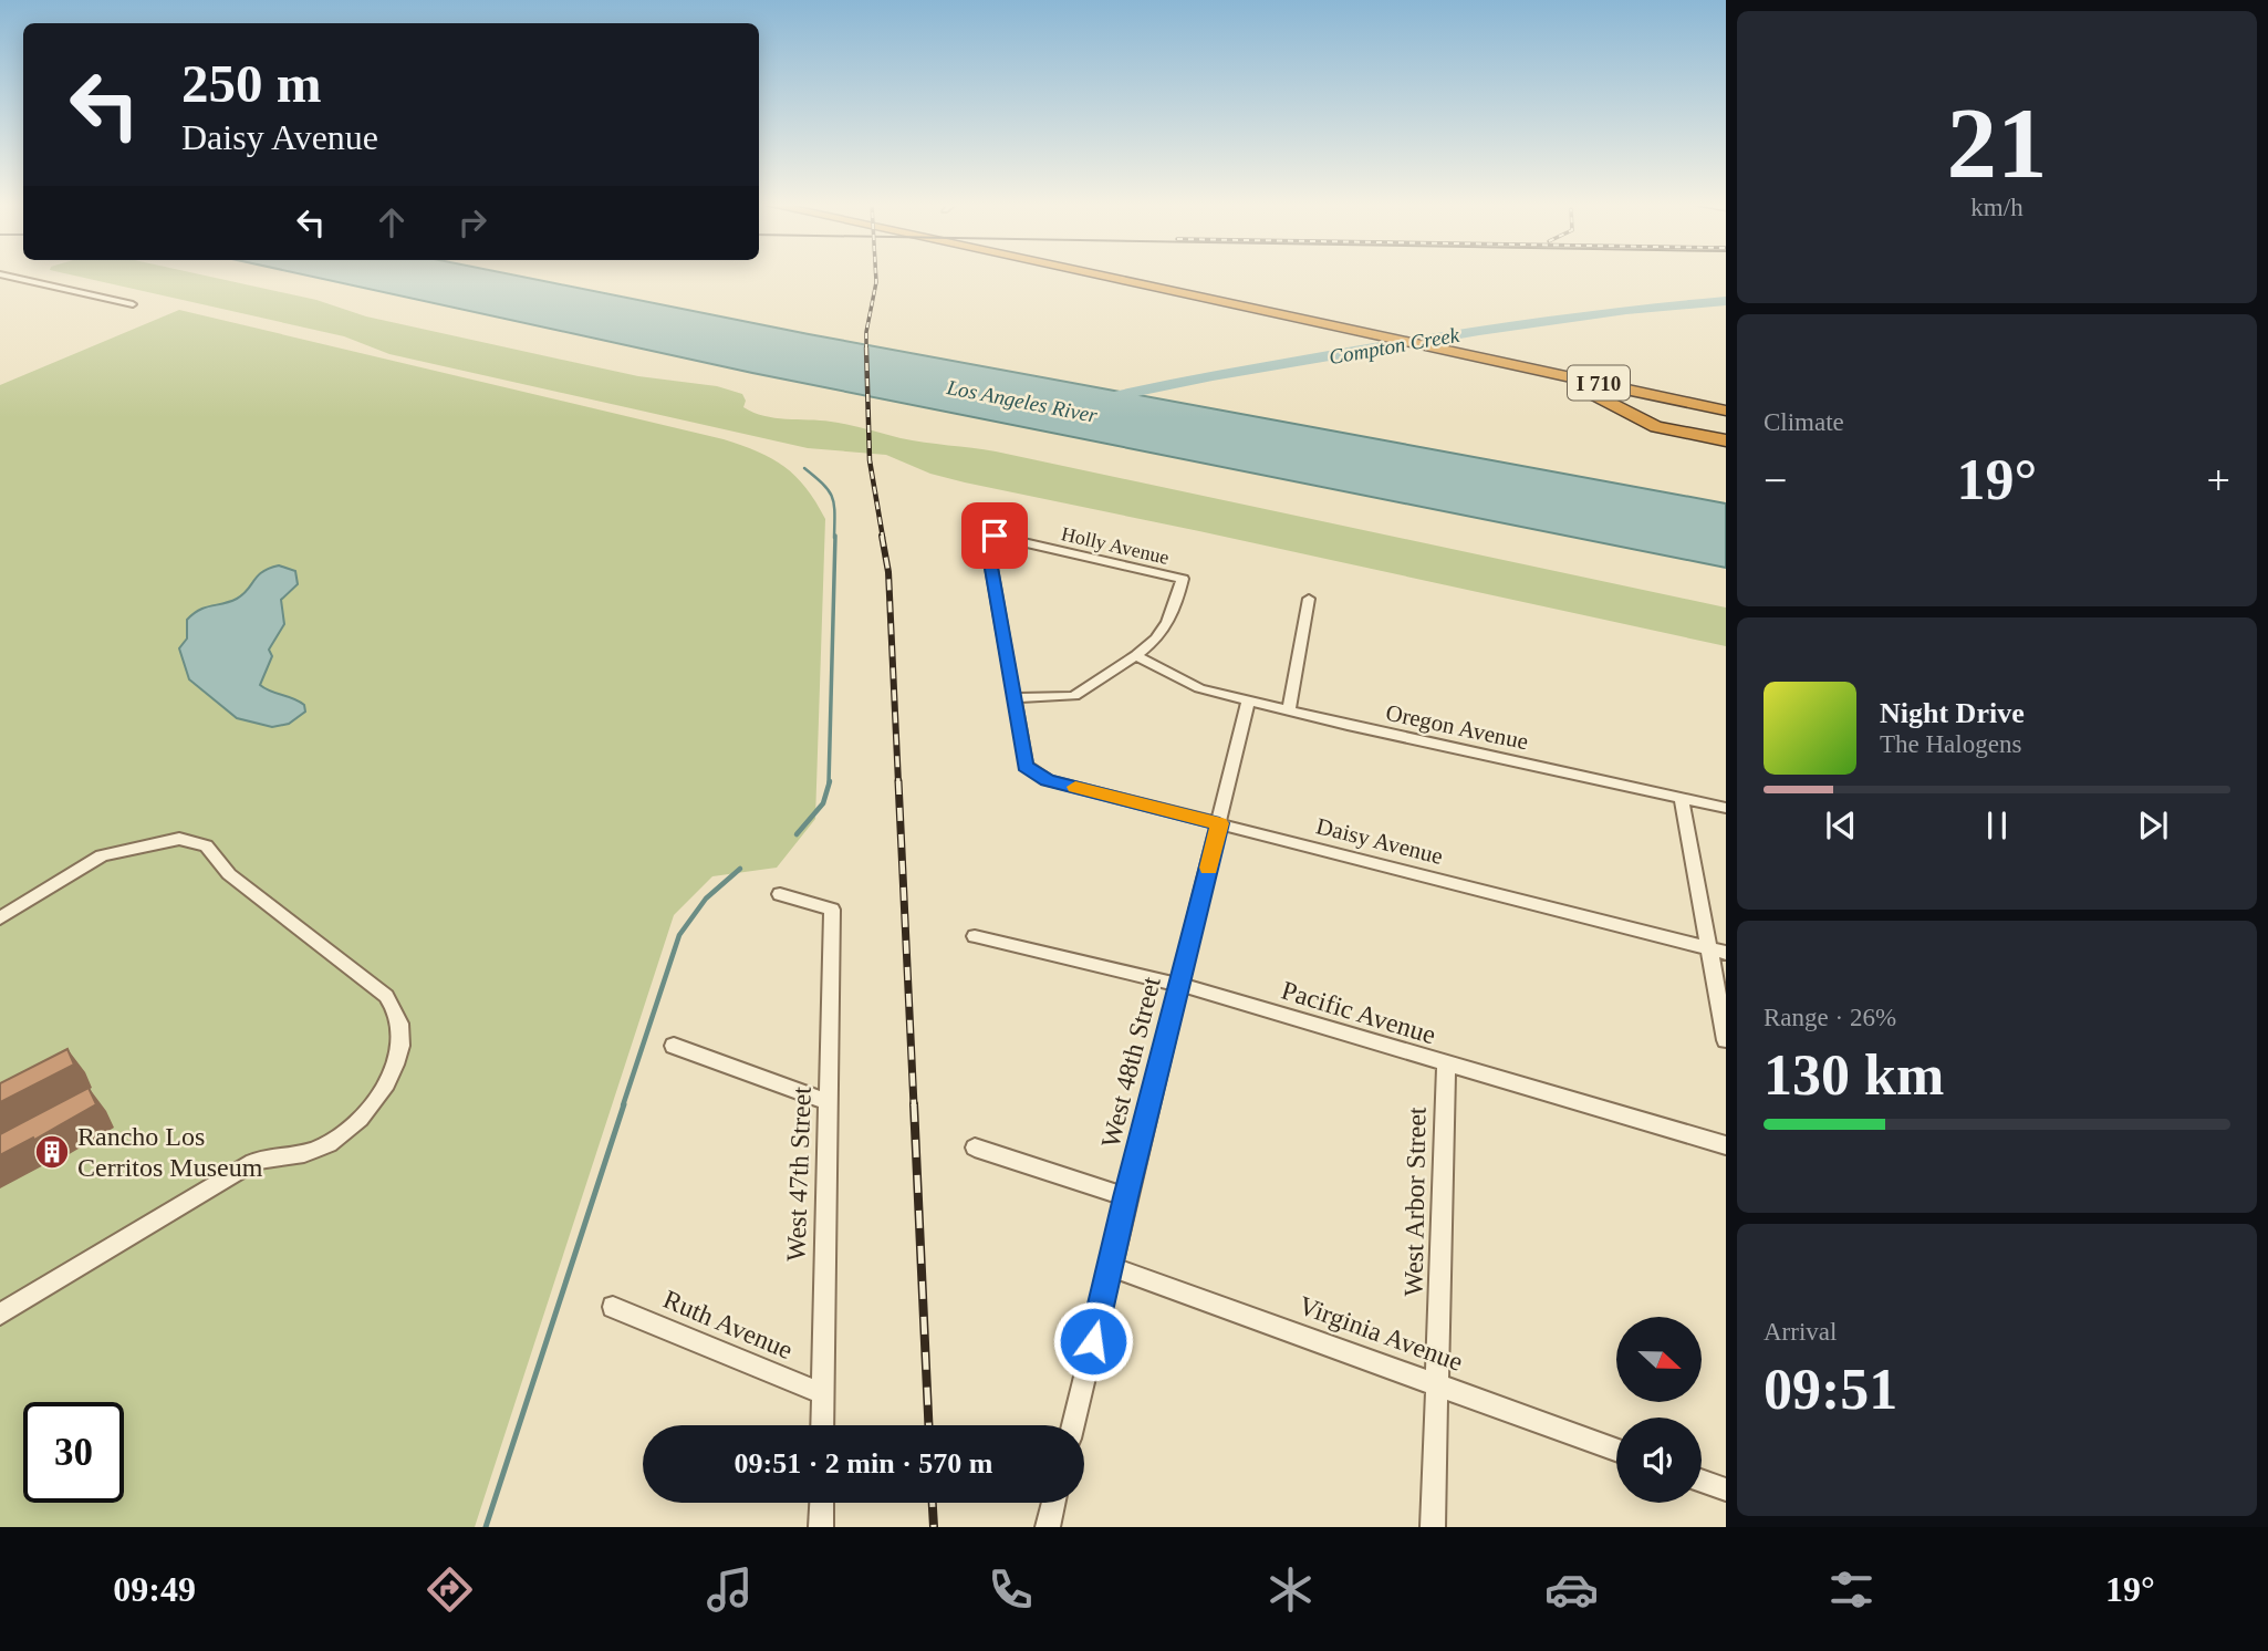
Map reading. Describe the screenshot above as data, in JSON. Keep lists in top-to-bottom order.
{
  "streets": {
    "highway": ["I 710"],
    "street": [
      "Holly Avenue",
      "Oregon Avenue",
      "Daisy Avenue",
      "Pacific Avenue",
      "West 48th Street",
      "West 47th Street",
      "West Arbor Street",
      "Ruth Avenue",
      "Virginia Avenue"
    ]
  },
  "crossings": [
    ["Holly Avenue", "Daisy Avenue"],
    ["Oregon Avenue", "West 48th Street"],
    ["Daisy Avenue", "West 48th Street"],
    ["Pacific Avenue", "West 48th Street"],
    ["Pacific Avenue", "West Arbor Street"],
    ["West 48th Street", "Virginia Avenue"],
    ["West 47th Street", "Ruth Avenue"],
    ["West Arbor Street", "Virginia Avenue"]
  ],
  "water": ["Compton Creek", "Los Angeles River"],
  "places": {
    "building": ["Rancho Los Cerritos Museum"]
  },
  "north": "right",
  "page": {
    "tile": [
      ["21", "km/h"],
      "Climate",
      ["Range · 26%", "130 km"],
      ["Arrival", "09:51"]
    ],
    "turn": ["250 m", "Daisy Avenue"],
    "heat": ["−", "19°", "+"],
    "song": ["Night Drive", "The Halogens"],
    "limit": "30",
    "trip": "09:51 · 2 min · 570 m",
    "tabs": ["09:49", "19°"]
  }
}
